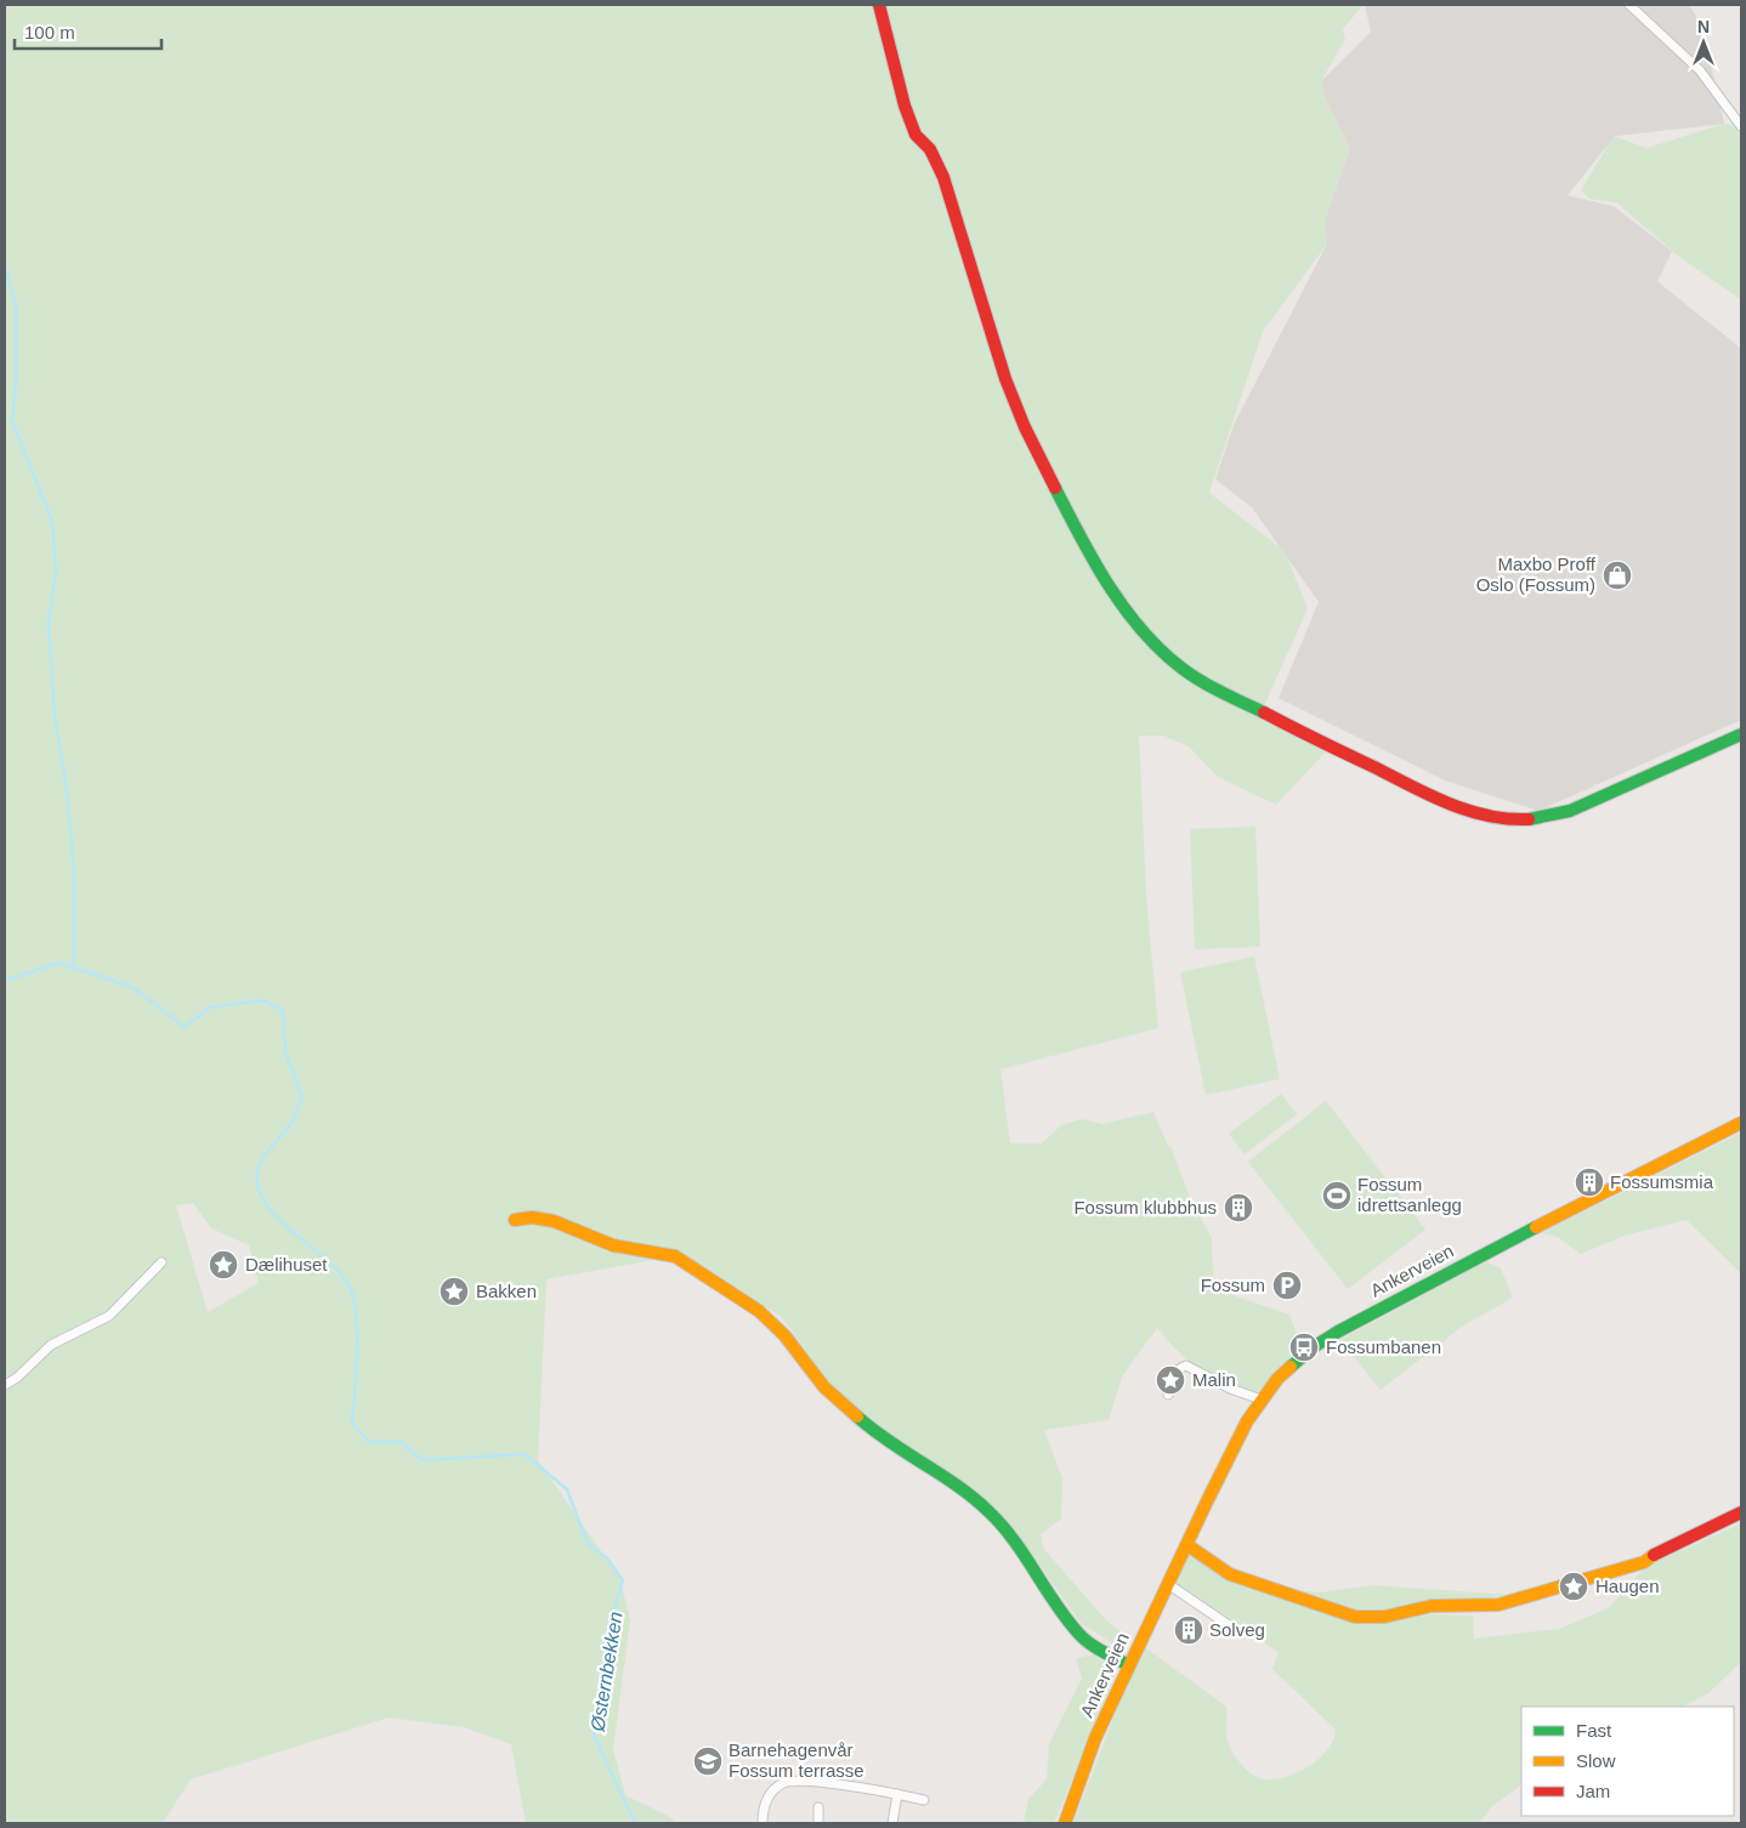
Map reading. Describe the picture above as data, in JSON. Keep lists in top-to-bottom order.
{
  "streets": {
    "street": ["Ankerveien"]
  },
  "water": ["Østernbekken"],
  "places": {
    "shop": ["Maxbo Proff Oslo (Fossum)"],
    "building": ["Fossumsmia", "Fossum klubbhus", "Solveg"],
    "sports": ["Fossum idrettsanlegg"],
    "place": [
      "Dælihuset",
      "Bakken",
      "Malin",
      "Haugen"
    ],
    "parking": ["Fossum"],
    "bus stop": ["Fossumbanen"],
    "school or university": ["Barnehagenvår Fossum terrasse"]
  },
  "legend": ["Fast", "Slow", "Jam"],
  "scale_bar": "100 m",
  "north": "top"
}
